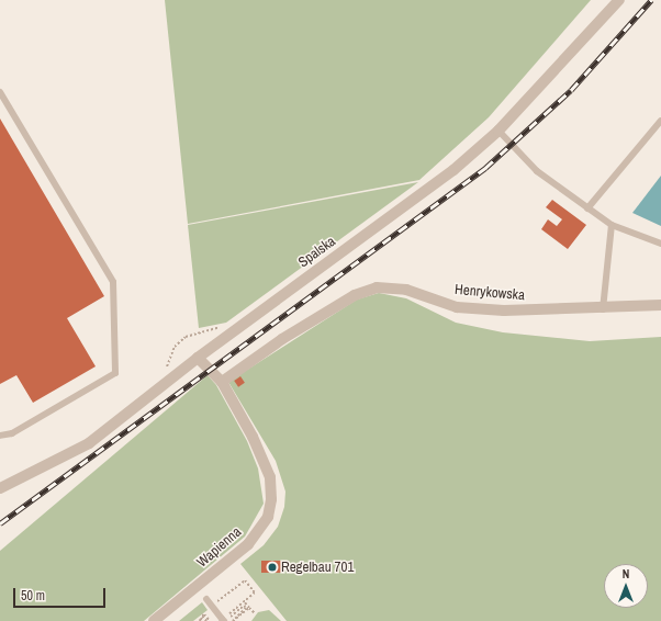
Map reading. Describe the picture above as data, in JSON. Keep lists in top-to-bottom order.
{
  "streets": {
    "street": ["Spalska", "Henrykowska", "Wapienna"]
  },
  "crossings": [
    ["Henrykowska", "Wapienna"]
  ],
  "places": ["Regelbau 701"],
  "scale_bar": "50 m",
  "north": "top"
}
